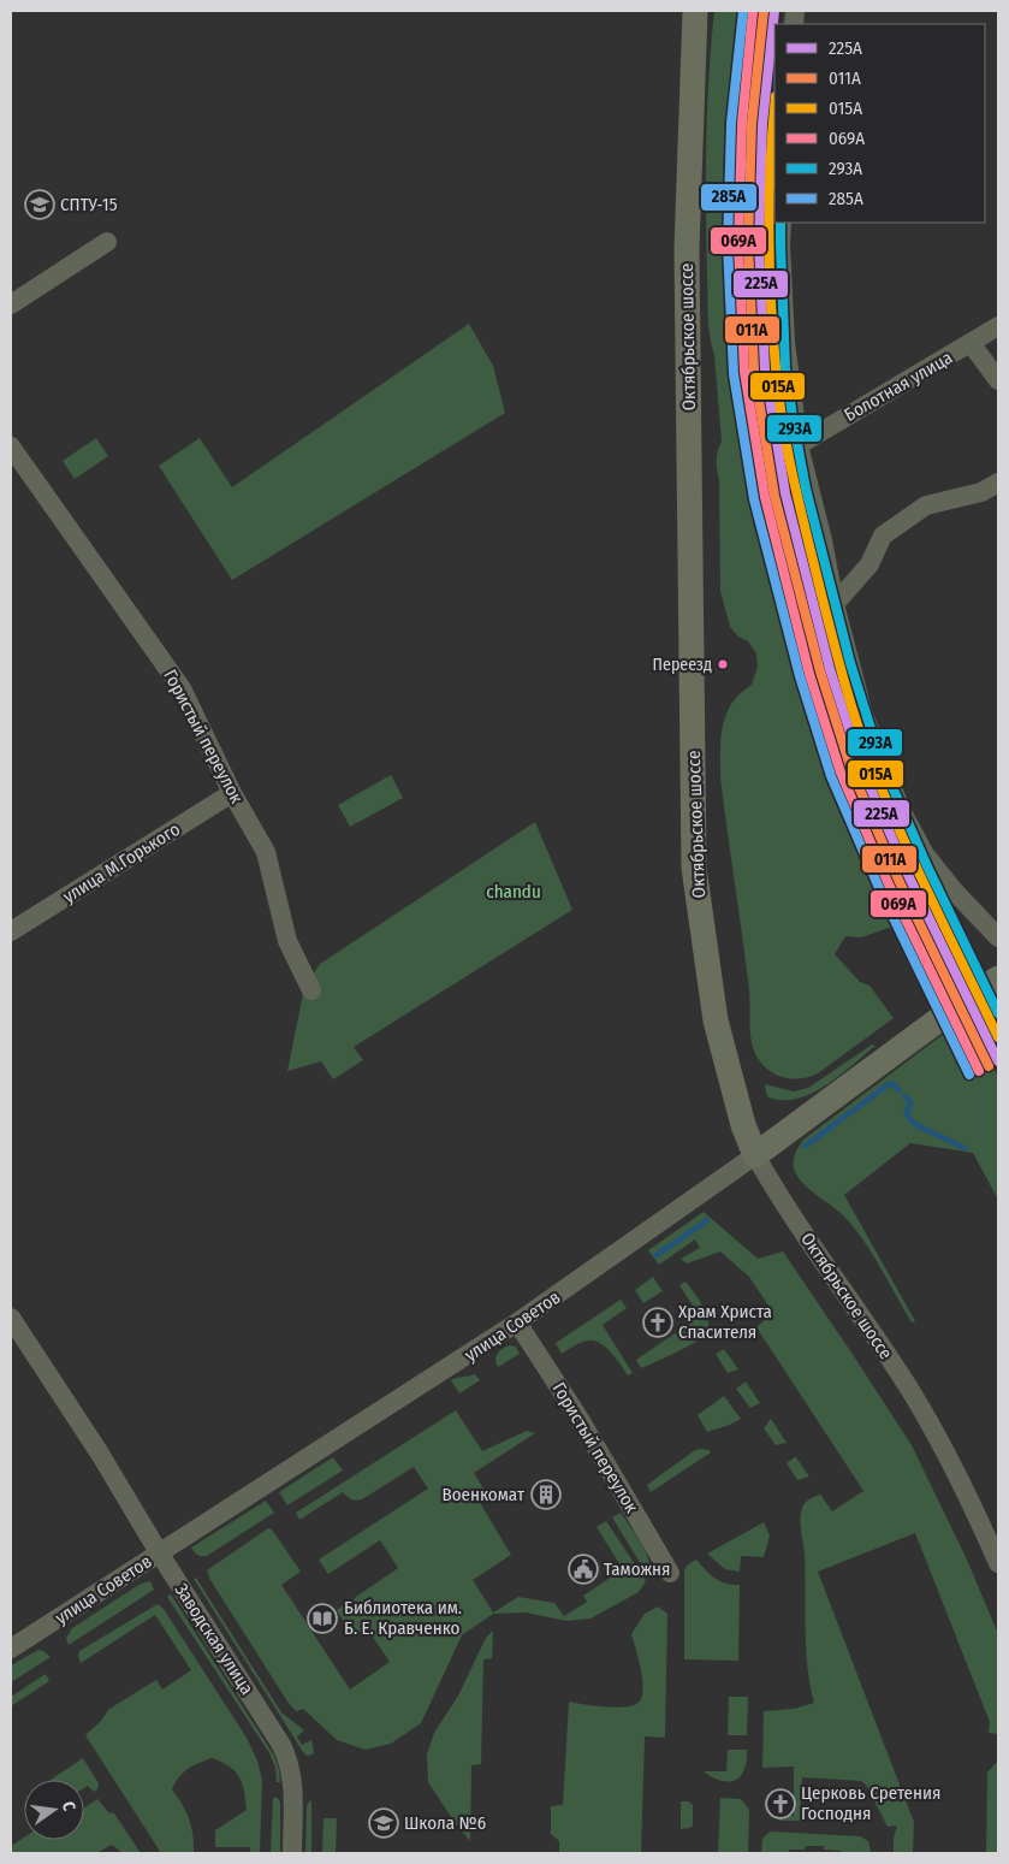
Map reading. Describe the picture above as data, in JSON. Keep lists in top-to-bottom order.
{
  "streets": {
    "main road": ["Октябрьское шоссе", "улица Советов"],
    "street": [
      "Болотная улица",
      "Гористый переулок",
      "улица М.Горького",
      "Заводская улица"
    ]
  },
  "crossings": [
    ["Октябрьское шоссе", "улица Советов"],
    ["Гористый переулок", "улица М.Горького"],
    ["Гористый переулок", "улица Советов"],
    ["улица Советов", "Заводская улица"]
  ],
  "parks": ["chandu"],
  "places": {
    "school or university": ["СПТУ-15", "Школа №6"],
    "other": ["Переезд"],
    "church": ["Храм Христа Спасителя", "Церковь Сретения Господня"],
    "building": ["Военкомат"],
    "public building": ["Таможня"],
    "library": ["Библиотека им. Б. Е. Кравченко"]
  },
  "lines": [
    "transit line 225А",
    "transit line 011А",
    "transit line 069А",
    "transit line 285А",
    "transit line 015А",
    "transit line 293А"
  ],
  "legend": [
    "225А",
    "011А",
    "015А",
    "069А",
    "293А",
    "285А"
  ],
  "north": "right"
}
